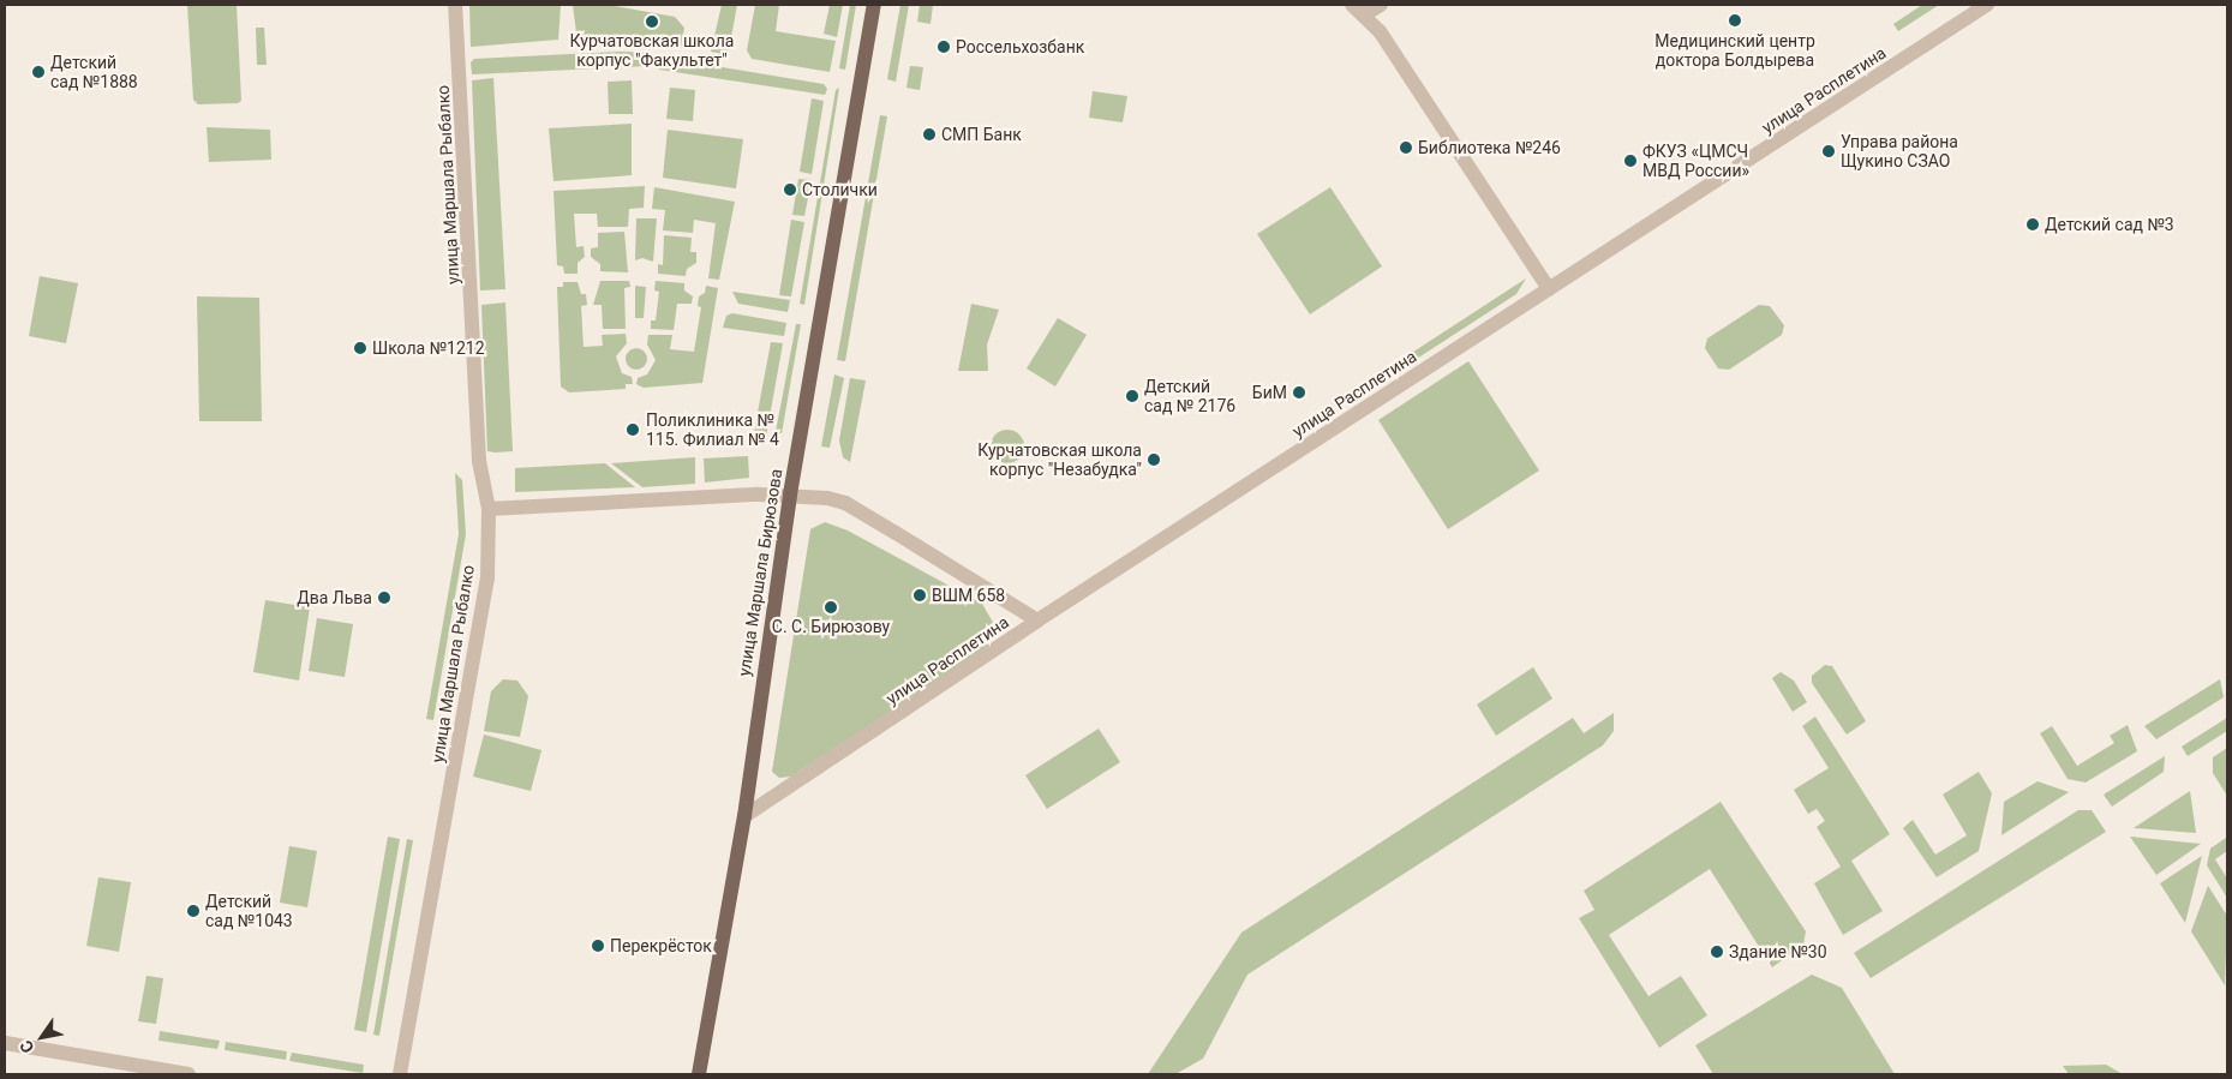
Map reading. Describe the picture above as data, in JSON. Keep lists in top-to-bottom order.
{
  "streets": {
    "main road": ["улица Маршала Бирюзова"],
    "street": ["улица Расплетина", "улица Маршала Рыбалко"]
  },
  "crossings": [
    ["улица Расплетина", "улица Маршала Бирюзова"]
  ],
  "places": [
    "Медицинский центр доктора Болдырева",
    "Курчатовская школа корпус \"Факультет\"",
    "Россельхозбанк",
    "Детский сад №1888",
    "СМП Банк",
    "Библиотека №246",
    "Управа района Щукино СЗАО",
    "ФКУЗ «ЦМСЧ МВД России»",
    "Столички",
    "Детский сад №3",
    "Школа №1212",
    "БиМ",
    "Детский сад № 2176",
    "Поликлиника № 115. Филиал № 4",
    "Курчатовская школа корпус \"Незабудка\"",
    "ВШM 658",
    "Два Льва",
    "С. С. Бирюзову",
    "Детский сад №1043",
    "Перекрёсток",
    "Здание №30"
  ],
  "north": "bottom left"
}
